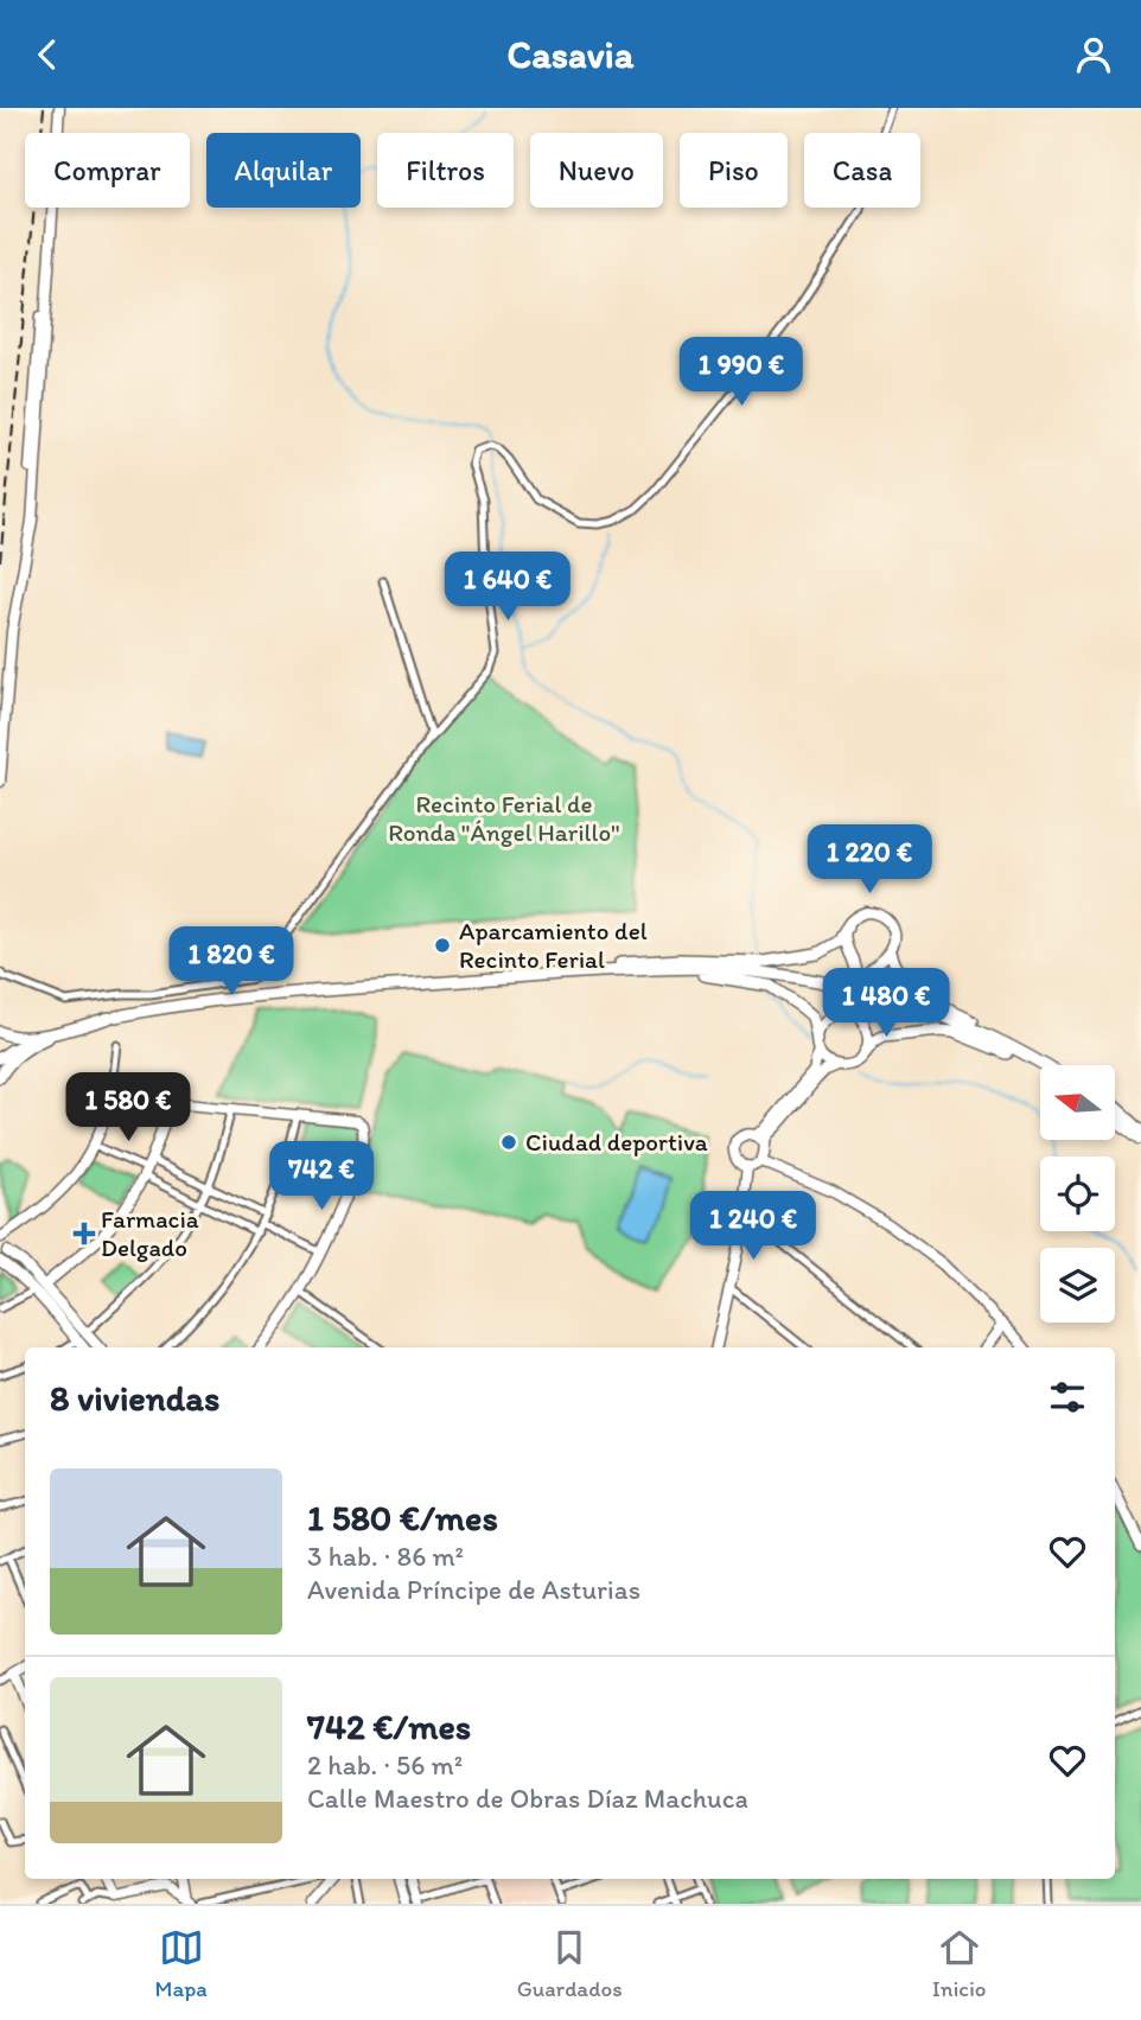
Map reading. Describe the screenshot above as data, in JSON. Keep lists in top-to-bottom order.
{
  "parks": ["Recinto Ferial de Ronda \"Ángel Harillo\""],
  "places": {
    "other": ["Aparcamiento del Recinto Ferial", "Ciudad deportiva"],
    "health": ["Farmacia Delgado"]
  },
  "north": "left",
  "page": {
    "header": "Casavia",
    "chip": [
      "Comprar",
      "Alquilar",
      "Filtros",
      "Nuevo",
      "Piso",
      "Casa"
    ],
    "price": [
      "1 990 €",
      "1 640 €",
      "1 220 €",
      "1 820 €",
      "1 480 €",
      "1 580 €",
      "742 €",
      "1 240 €"
    ],
    "heading": "8 viviendas",
    "list": [
      {
        "name": "1 580 €/mes",
        "note": "3 hab. · 86 m² · Avenida Príncipe de Asturias"
      },
      {
        "name": "742 €/mes",
        "note": "2 hab. · 56 m² · Calle Maestro de Obras Díaz Machuca"
      }
    ],
    "tabs": ["Mapa", "Guardados", "Inicio"]
  }
}
